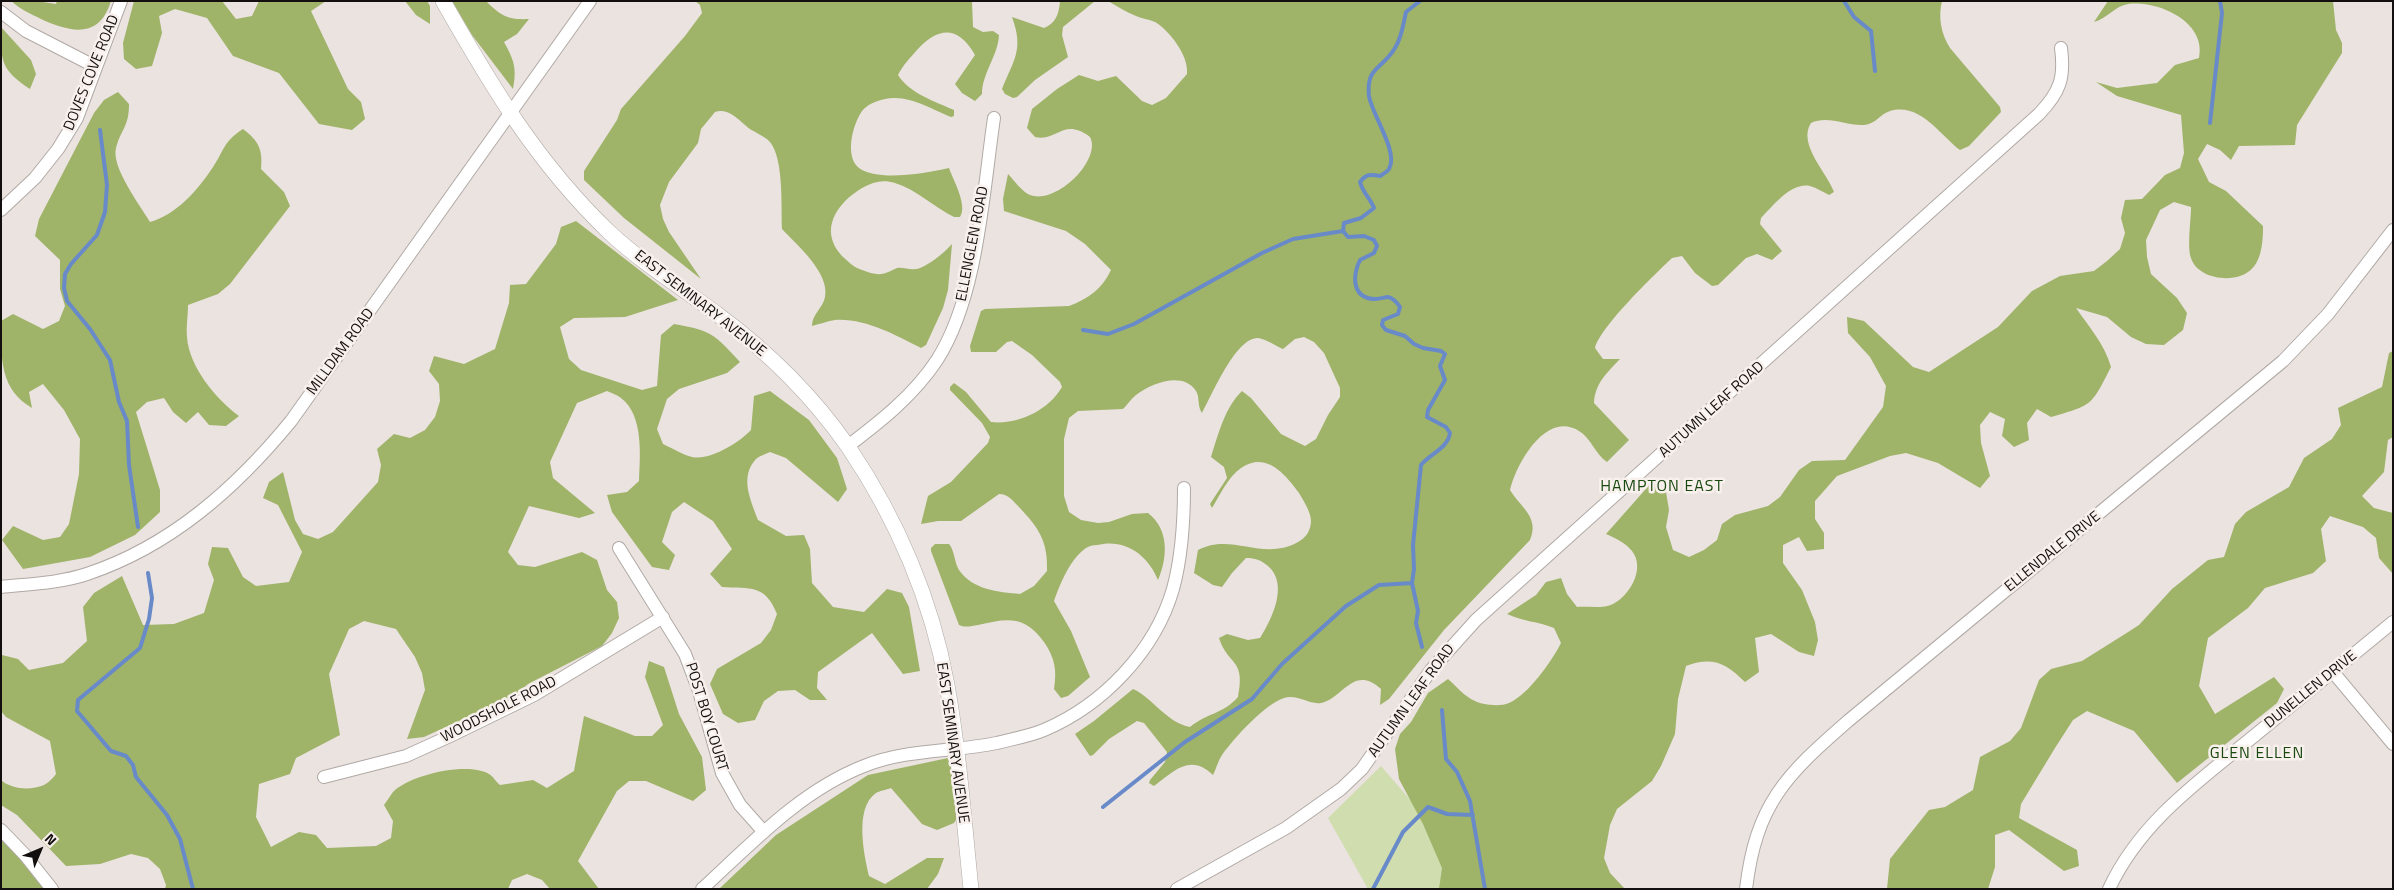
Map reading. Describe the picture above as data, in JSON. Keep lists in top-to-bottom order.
{
  "streets": {
    "street": [
      "DOVES COVE ROAD",
      "ELLENGLEN ROAD",
      "EAST SEMINARY AVENUE",
      "MILLDAM ROAD",
      "AUTUMN LEAF ROAD",
      "ELLENDALE DRIVE",
      "DUNELLEN DRIVE",
      "WOODSHOLE ROAD",
      "POST BOY COURT"
    ]
  },
  "crossings": [
    ["ELLENGLEN ROAD", "EAST SEMINARY AVENUE"],
    ["EAST SEMINARY AVENUE", "MILLDAM ROAD"],
    ["WOODSHOLE ROAD", "POST BOY COURT"]
  ],
  "districts": ["HAMPTON EAST", "GLEN ELLEN"],
  "north": "top right"
}
